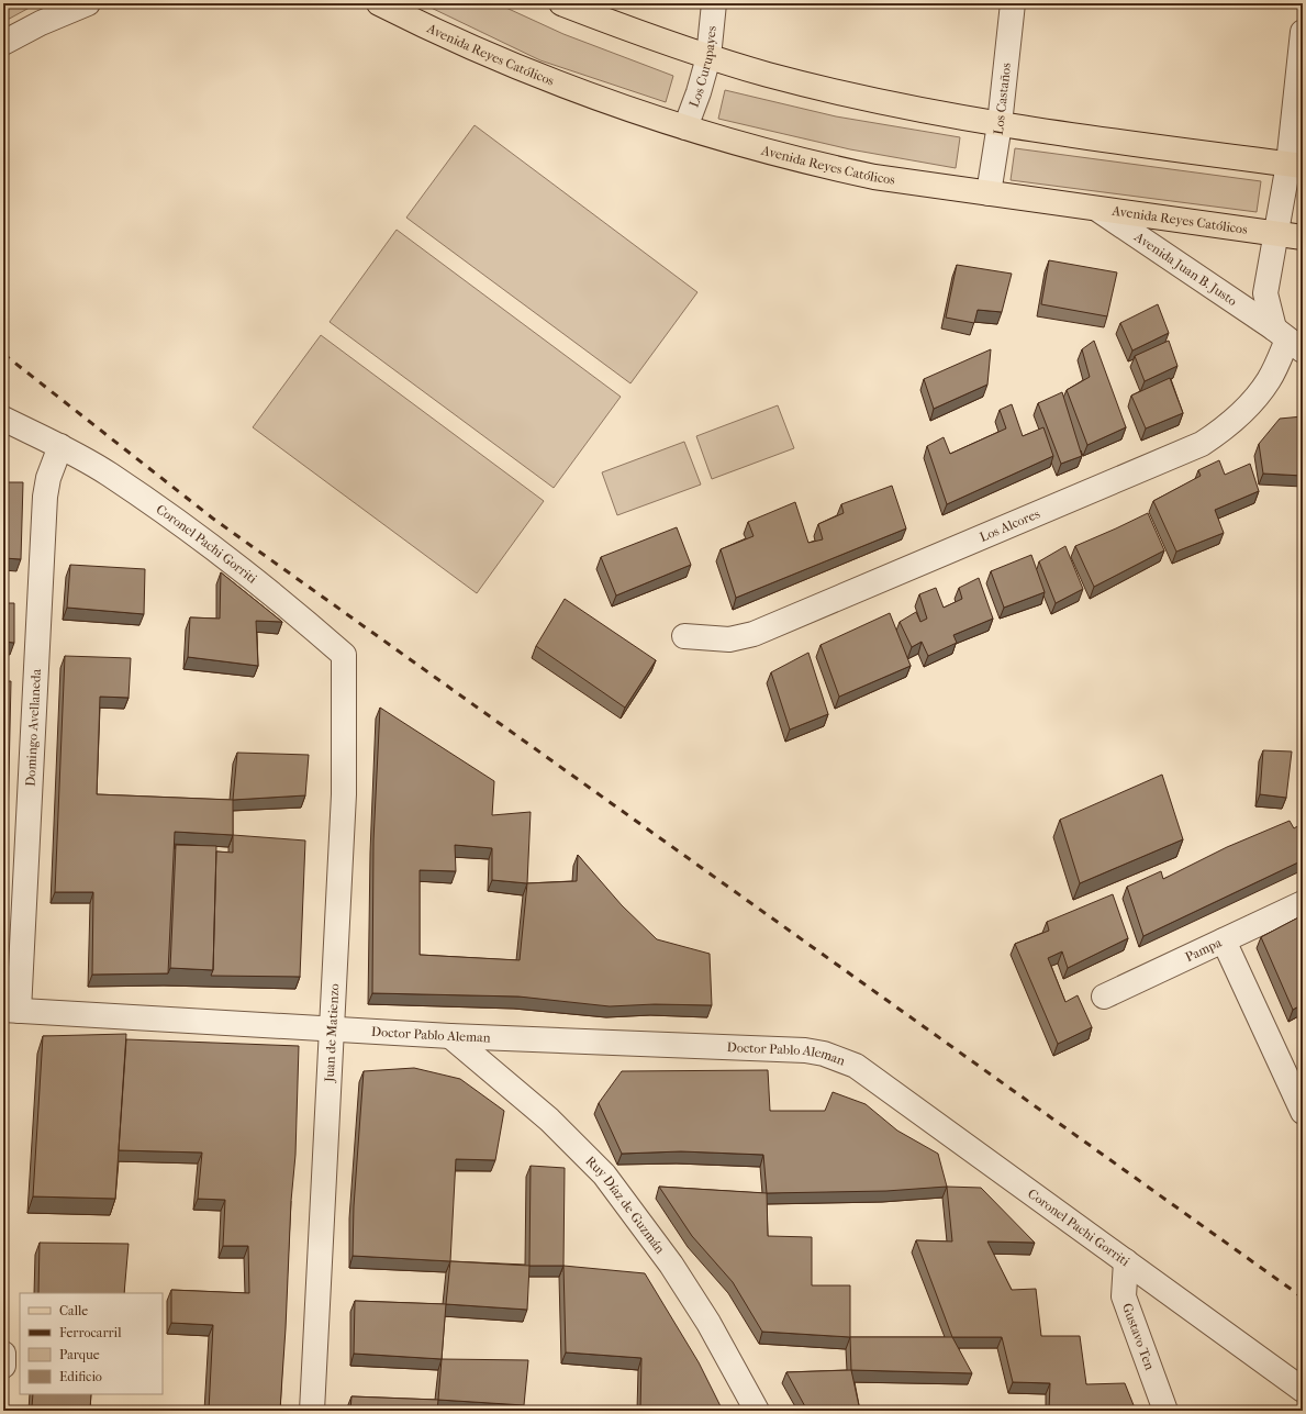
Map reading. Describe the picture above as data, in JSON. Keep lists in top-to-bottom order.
{
  "streets": {
    "main road": ["Avenida Reyes Católicos"],
    "street": [
      "Los Curupayes",
      "Los Castaños",
      "Avenida Juan B. Justo",
      "Los Alcores",
      "Coronel Pachi Gorriti",
      "Domingo Avellaneda",
      "Pampa",
      "Juan de Matienzo",
      "Doctor Pablo Aleman",
      "Ruy Díaz de Guzmán",
      "Gustavo Ten"
    ]
  },
  "crossings": [
    ["Avenida Reyes Católicos", "Los Curupayes"],
    ["Avenida Reyes Católicos", "Los Castaños"],
    ["Avenida Reyes Católicos", "Avenida Juan B. Justo"],
    ["Avenida Juan B. Justo", "Los Alcores"],
    ["Coronel Pachi Gorriti", "Domingo Avellaneda"],
    ["Coronel Pachi Gorriti", "Juan de Matienzo"],
    ["Coronel Pachi Gorriti", "Doctor Pablo Aleman"],
    ["Coronel Pachi Gorriti", "Gustavo Ten"],
    ["Domingo Avellaneda", "Doctor Pablo Aleman"],
    ["Juan de Matienzo", "Doctor Pablo Aleman"],
    ["Doctor Pablo Aleman", "Ruy Díaz de Guzmán"]
  ],
  "legend": [
    "Calle",
    "Ferrocarril",
    "Parque",
    "Edificio"
  ]
}
